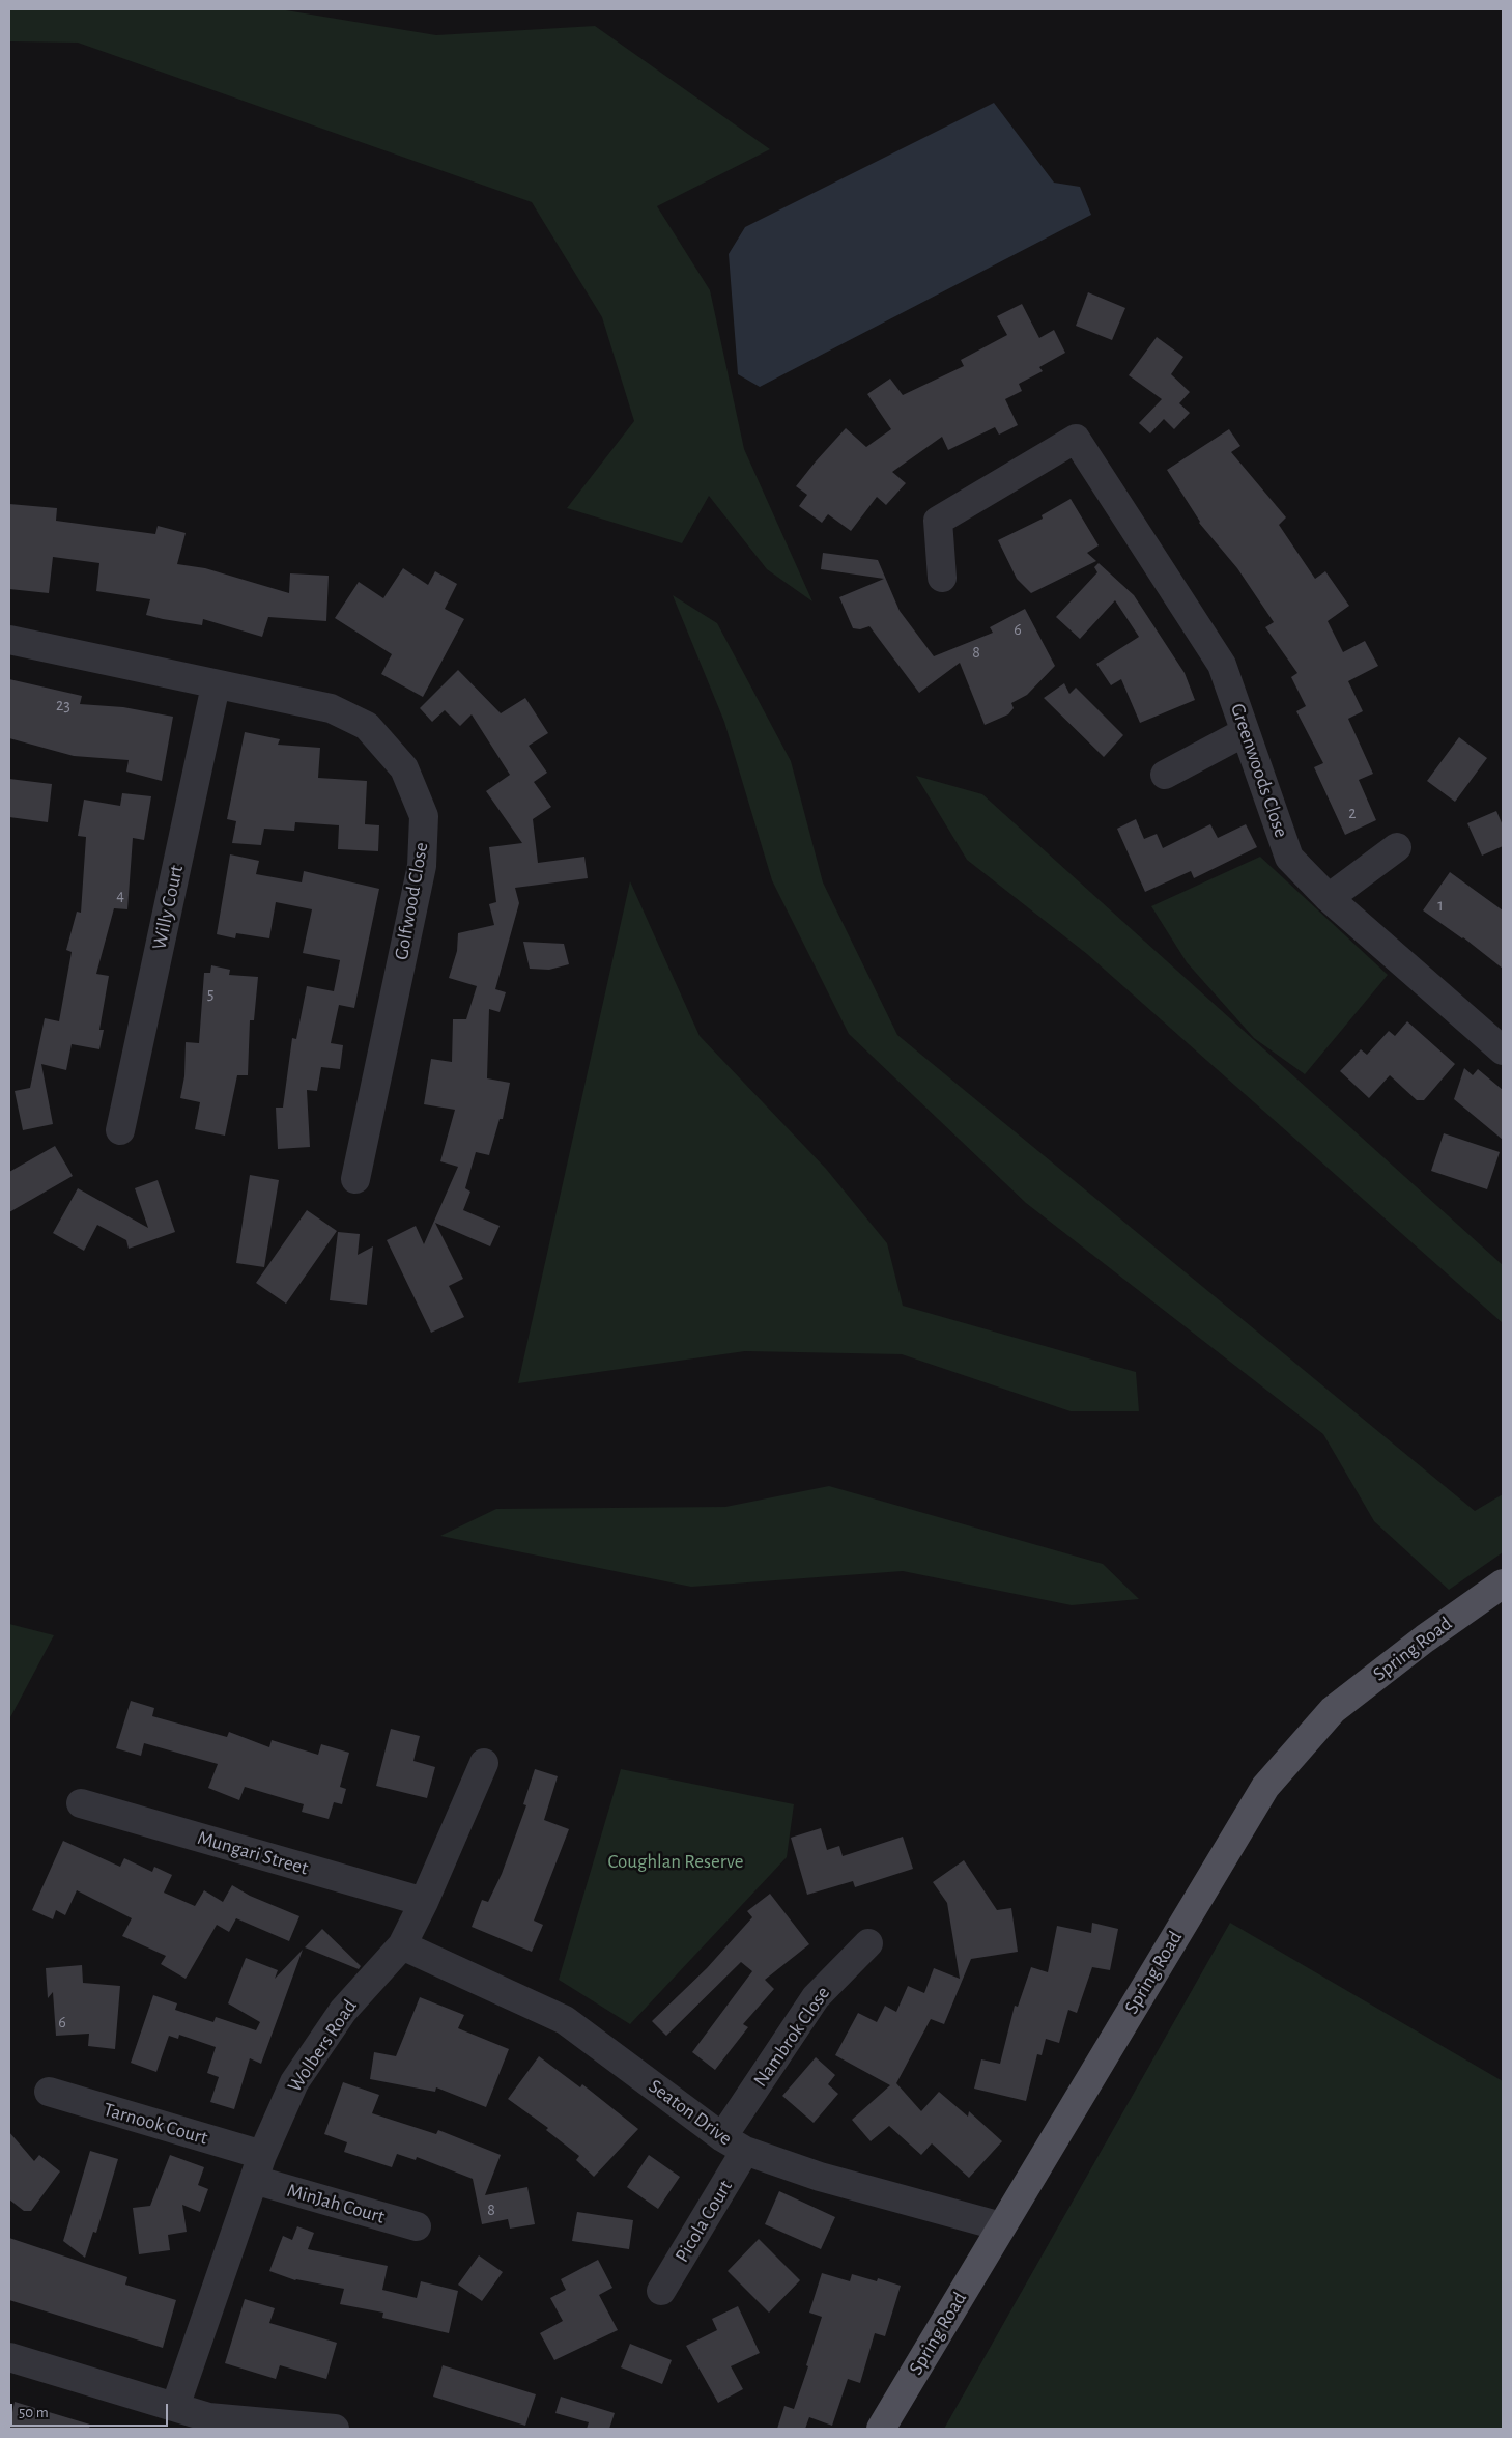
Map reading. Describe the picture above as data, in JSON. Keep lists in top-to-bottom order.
{
  "streets": {
    "main road": ["Spring Road"],
    "street": [
      "Greenwoods Close",
      "Golfwood Close",
      "Willy Court",
      "Mungari Street",
      "Nambrok Close",
      "Wolbers Road",
      "Seaton Drive",
      "Tarnook Court",
      "MinJah Court",
      "Picola Court"
    ]
  },
  "crossings": [
    ["Golfwood Close", "Willy Court"],
    ["Spring Road", "Seaton Drive"],
    ["Mungari Street", "Wolbers Road"],
    ["Nambrok Close", "Seaton Drive"],
    ["Nambrok Close", "Picola Court"],
    ["Wolbers Road", "Seaton Drive"],
    ["Wolbers Road", "Tarnook Court"],
    ["Wolbers Road", "MinJah Court"],
    ["Seaton Drive", "Picola Court"],
    ["Tarnook Court", "MinJah Court"]
  ],
  "parks": ["Coughlan Reserve"],
  "house_numbers": [
    "6",
    "8",
    "23",
    "2",
    "4",
    "1",
    "5",
    "6",
    "8"
  ],
  "scale_bar": "50 m"
}
